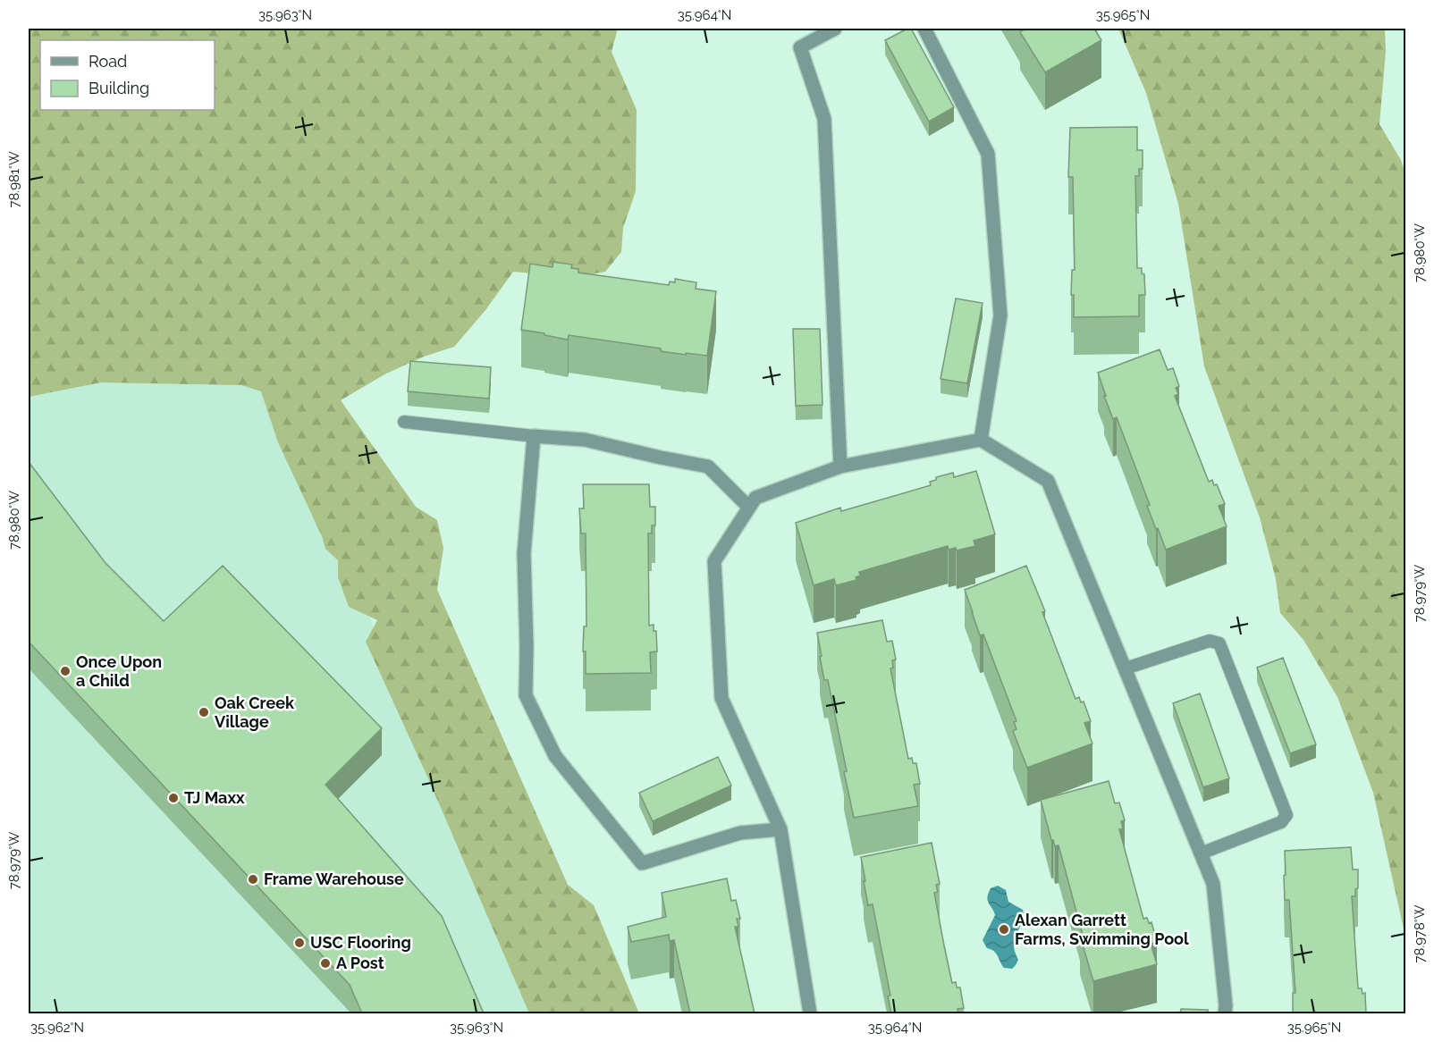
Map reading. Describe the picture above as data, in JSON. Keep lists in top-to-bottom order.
{
  "places": [
    "Once Upon a Child",
    "Oak Creek Village",
    "TJ Maxx",
    "Frame Warehouse",
    "Alexan Garrett Farms, Swimming Pool",
    "USC Flooring",
    "A Post"
  ],
  "legend": ["Road", "Building"],
  "coordinates": [
    "35.963°N",
    "35.964°N",
    "35.965°N",
    "78.981°W",
    "78.980°W",
    "78.979°W",
    "78.978°W",
    "35.962°N"
  ]
}
